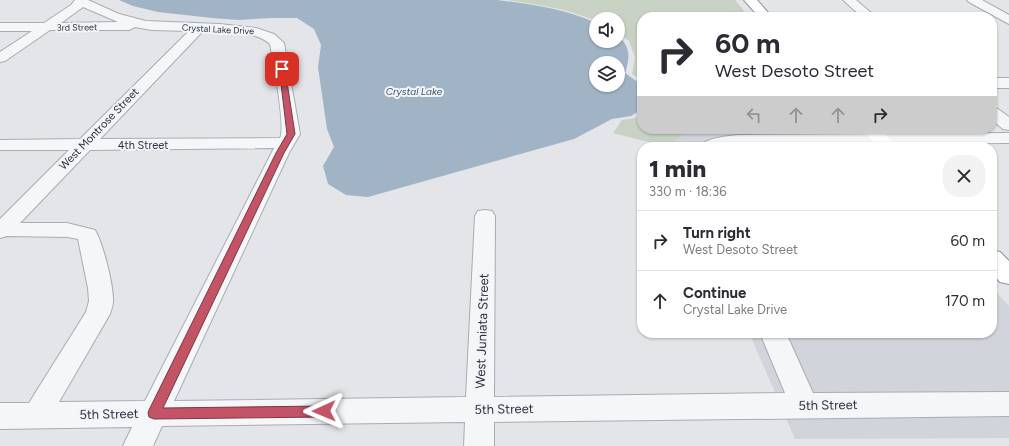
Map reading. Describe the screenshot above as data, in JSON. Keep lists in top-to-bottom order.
{
  "streets": {
    "street": [
      "3rd Street",
      "Crystal Lake Drive",
      "West Montrose Street",
      "4th Street",
      "West Juniata Street",
      "5th Street"
    ]
  },
  "crossings": [
    ["3rd Street", "Crystal Lake Drive"],
    ["Crystal Lake Drive", "West Montrose Street"],
    ["Crystal Lake Drive", "4th Street"],
    ["West Montrose Street", "4th Street"],
    ["West Juniata Street", "5th Street"]
  ],
  "water": ["Crystal Lake"],
  "page": {
    "turn": ["60 m", "West Desoto Street"],
    "heading": ["1 min", "330 m · 18:36"],
    "list": [
      {
        "name": "Turn right",
        "note": "West Desoto Street",
        "value": "60 m"
      },
      {
        "name": "Continue",
        "note": "Crystal Lake Drive",
        "value": "170 m"
      }
    ]
  }
}
